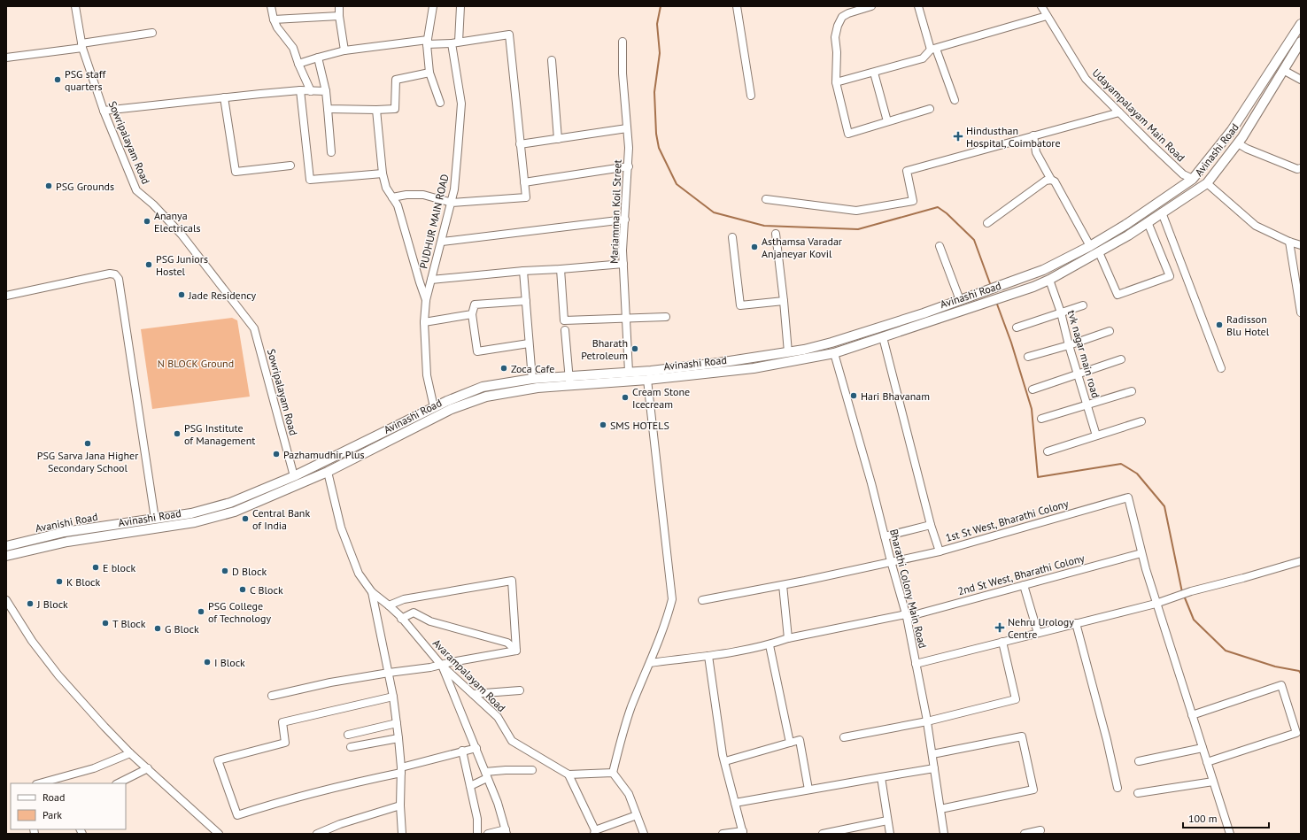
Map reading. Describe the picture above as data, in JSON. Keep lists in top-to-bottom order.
{
  "streets": {
    "main road": ["Avinashi Road", "Avanishi Road"],
    "street": [
      "Udayampalayam Main Road",
      "Sowripalayam Road",
      "Mariamman Koil Street",
      "PUDHUR MAIN ROAD",
      "tvk nagar main road",
      "1st St West, Bharathi Colony",
      "2nd St West, Bharathi Colony",
      "Bharathi Colony Main Road",
      "Avarampalayam Road"
    ]
  },
  "crossings": [
    ["Udayampalayam Main Road", "Avinashi Road"],
    ["Sowripalayam Road", "Avinashi Road"],
    ["Sowripalayam Road", "Avanishi Road"],
    ["Avinashi Road", "Mariamman Koil Street"],
    ["Avinashi Road", "PUDHUR MAIN ROAD"],
    ["Avinashi Road", "tvk nagar main road"],
    ["Avinashi Road", "Avanishi Road"],
    ["Avinashi Road", "Bharathi Colony Main Road"],
    ["Avinashi Road", "Avarampalayam Road"],
    ["1st St West, Bharathi Colony", "2nd St West, Bharathi Colony"],
    ["1st St West, Bharathi Colony", "Bharathi Colony Main Road"],
    ["2nd St West, Bharathi Colony", "Bharathi Colony Main Road"]
  ],
  "parks": ["N BLOCK Ground"],
  "places": {
    "other": [
      "PSG staff quarters",
      "PSG Grounds",
      "Ananya Electricals",
      "Asthamsa Varadar Anjaneyar Kovil",
      "PSG Juniors Hostel",
      "Jade Residency",
      "Radisson Blu Hotel",
      "Bharath Petroleum",
      "Zoca Cafe",
      "Hari Bhavanam",
      "Cream Stone Icecream",
      "SMS HOTELS",
      "PSG Institute of Management",
      "PSG Sarva Jana Higher Secondary School",
      "Pazhamudhir Plus",
      "Central Bank of India",
      "E block",
      "D Block",
      "K Block",
      "C Block",
      "J Block",
      "PSG College of Technology",
      "T Block",
      "G Block",
      "I Block"
    ],
    "health": ["Hindusthan Hospital, Coimbatore", "Nehru Urology Centre"]
  },
  "legend": ["Road", "Park"],
  "scale_bar": "100 m"
}
